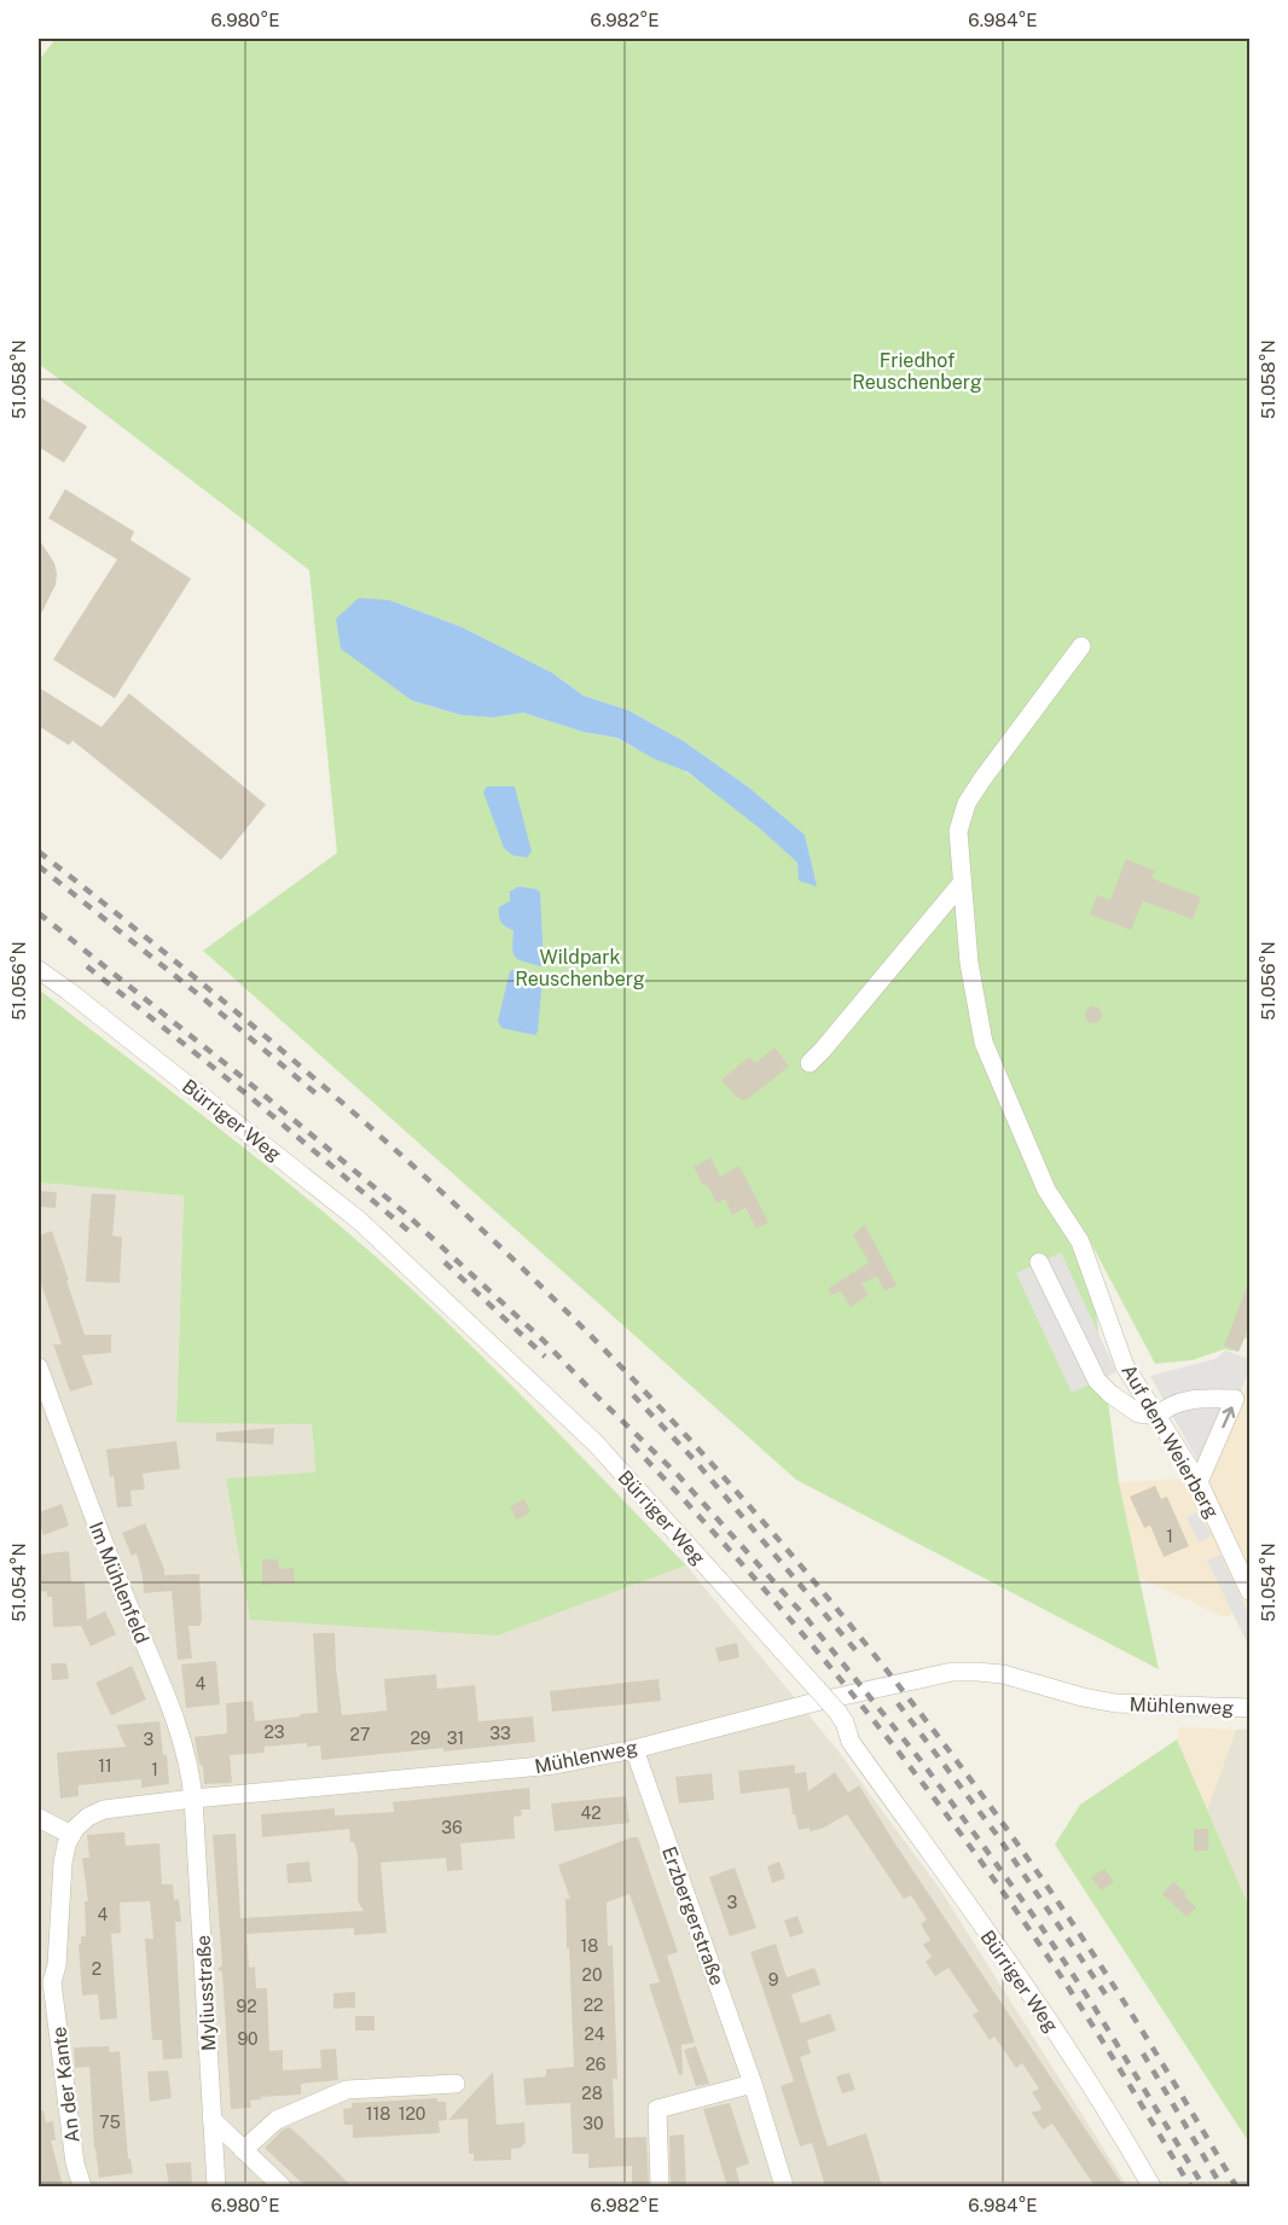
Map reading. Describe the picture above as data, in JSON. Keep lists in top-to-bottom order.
{
  "streets": {
    "street": [
      "Bürriger Weg",
      "Auf dem Weierberg",
      "Im Mühlenfeld",
      "Mühlenweg",
      "Erzbergerstraße",
      "Myliusstraße",
      "An der Kante"
    ]
  },
  "crossings": [
    ["Im Mühlenfeld", "Mühlenweg"],
    ["Im Mühlenfeld", "Myliusstraße"],
    ["Mühlenweg", "Erzbergerstraße"],
    ["Mühlenweg", "Myliusstraße"]
  ],
  "parks": ["Friedhof Reuschenberg", "Wildpark Reuschenberg"],
  "house_numbers": [
    "1",
    "4",
    "23",
    "33",
    "27",
    "29",
    "31",
    "3",
    "11",
    "1",
    "42",
    "36",
    "3",
    "4",
    "18",
    "2",
    "20",
    "9",
    "22",
    "92",
    "24",
    "90",
    "26",
    "28",
    "118",
    "120",
    "75",
    "30"
  ],
  "coordinates": [
    "6.980°E",
    "6.982°E",
    "6.984°E",
    "51.058°N",
    "51.056°N",
    "51.054°N"
  ]
}
